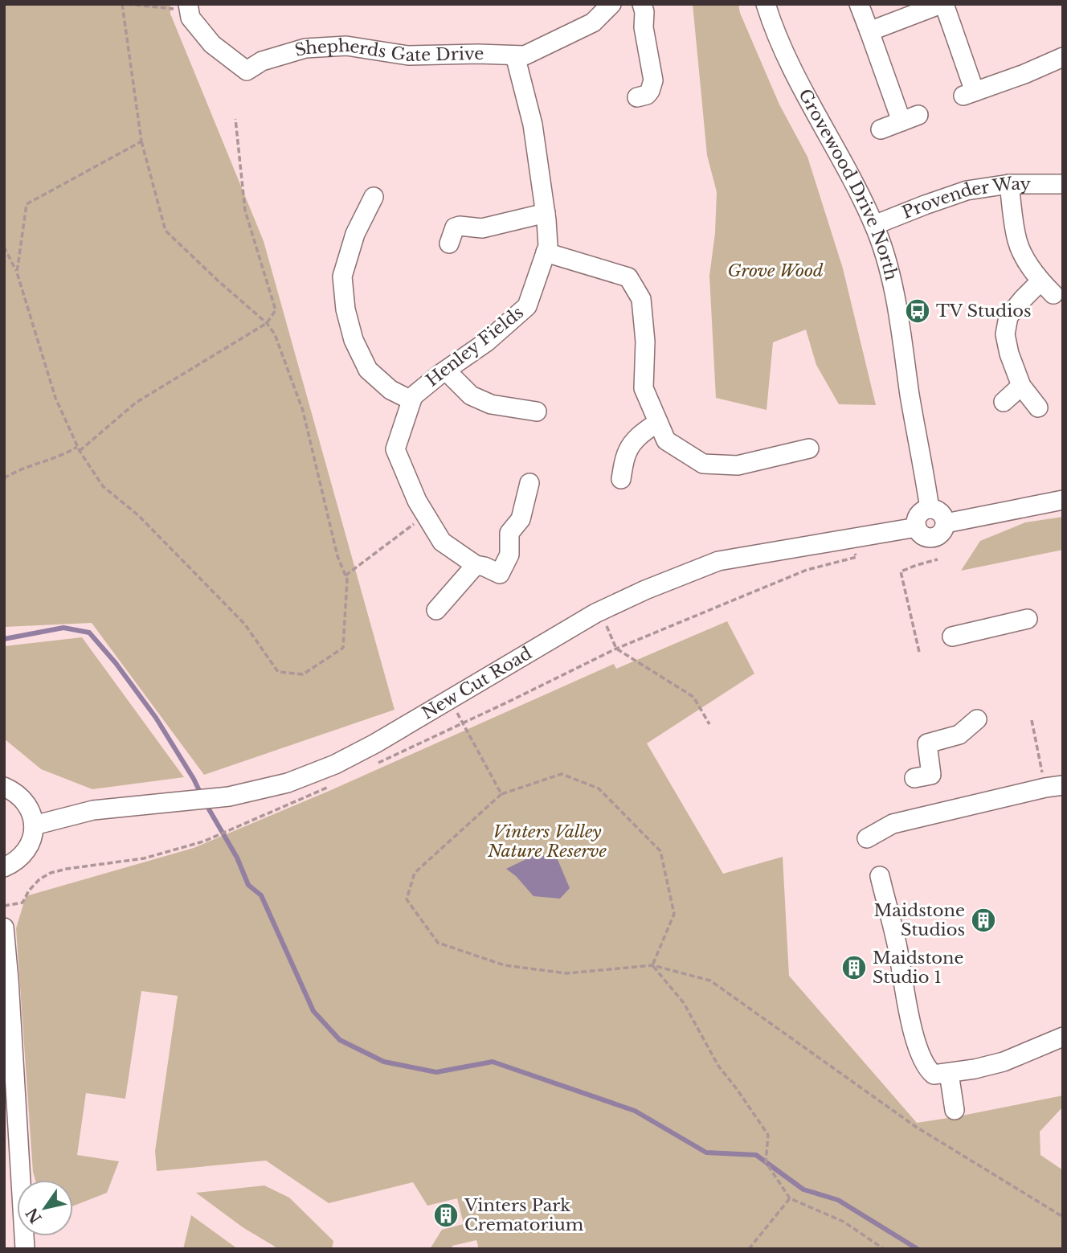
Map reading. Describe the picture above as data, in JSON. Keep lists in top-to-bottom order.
{
  "streets": {
    "street": [
      "Shepherds Gate Drive",
      "Grovewood Drive North",
      "Provender Way",
      "Henley Fields",
      "New Cut Road"
    ]
  },
  "crossings": [
    ["Shepherds Gate Drive", "Henley Fields"],
    ["Grovewood Drive North", "Provender Way"],
    ["Grovewood Drive North", "New Cut Road"]
  ],
  "parks": ["Grove Wood", "Vinters Valley Nature Reserve"],
  "places": {
    "bus stop": ["TV Studios"],
    "building": ["Maidstone Studios", "Maidstone Studio 1", "Vinters Park Crematorium"]
  },
  "north": "bottom left"
}
